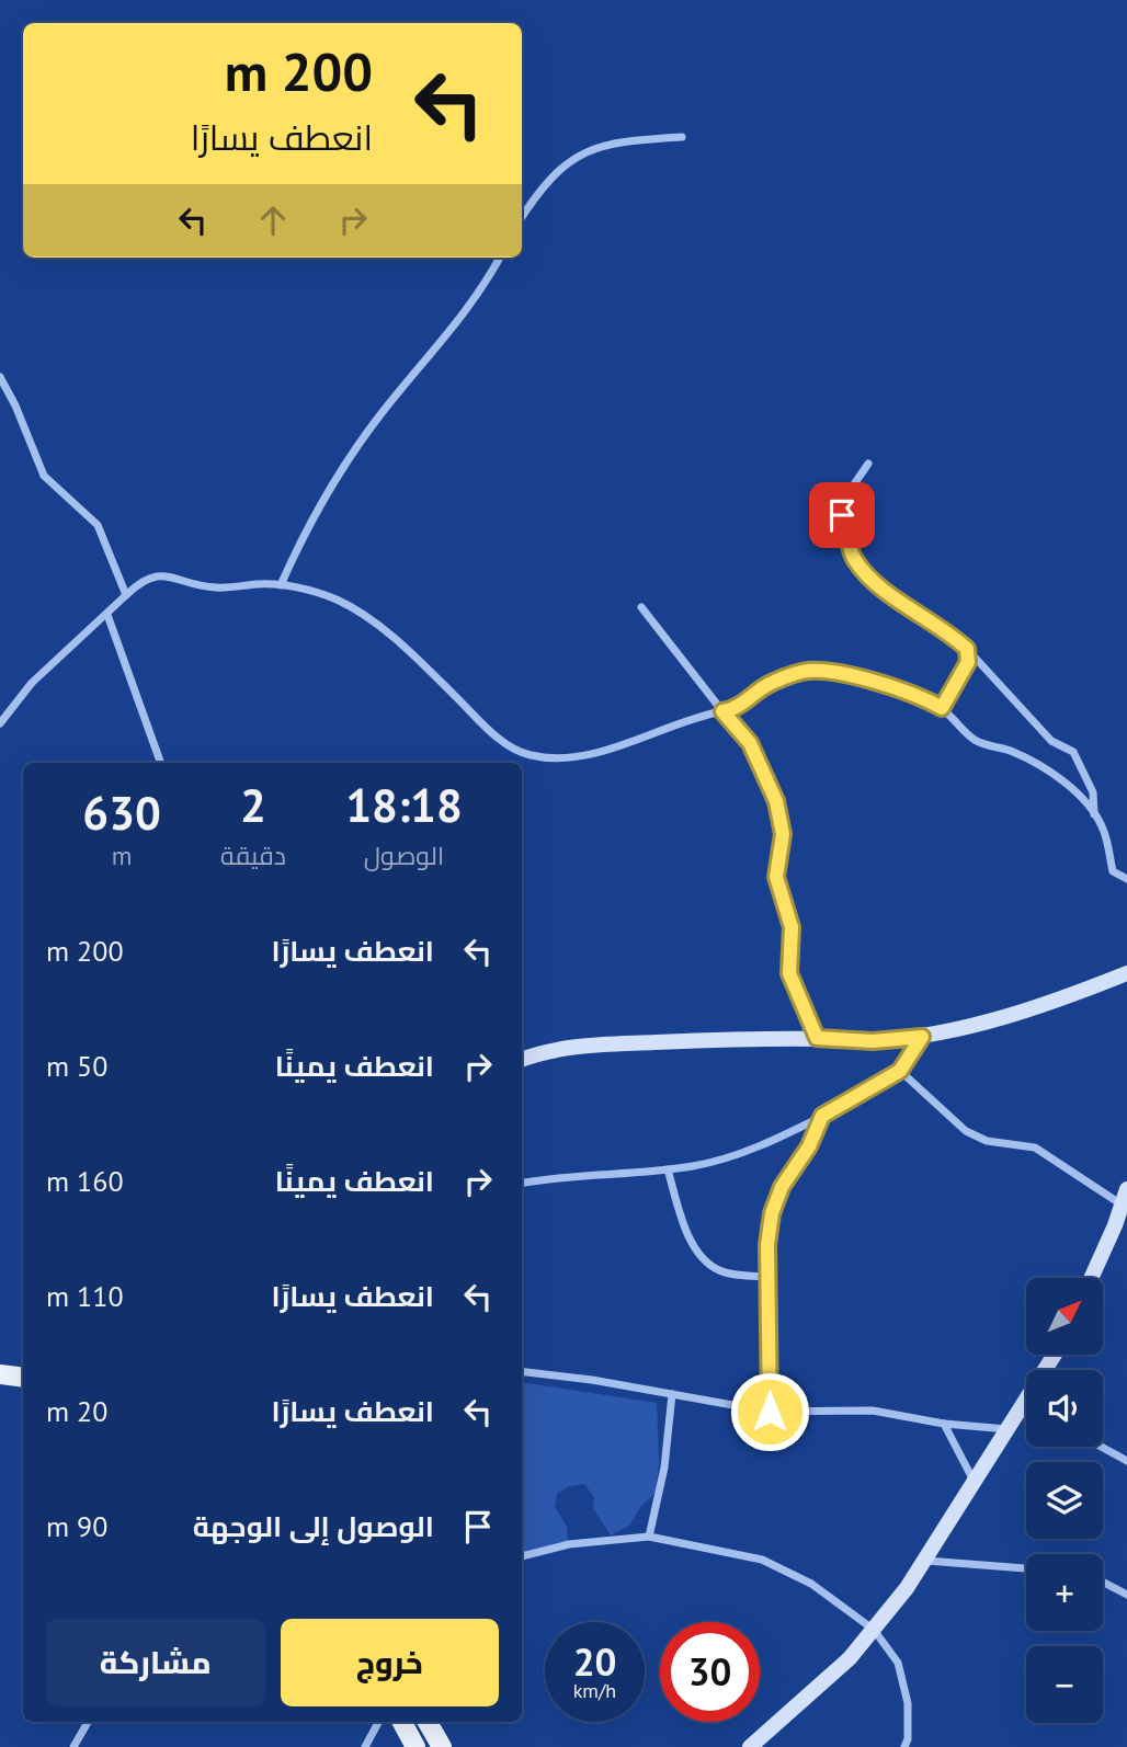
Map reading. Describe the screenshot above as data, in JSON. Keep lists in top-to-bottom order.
{
  "north": "top right",
  "page": {
    "turn": ["200 m", "انعطف يسارًا"],
    "eta": [
      "18:18",
      "الوصول",
      "2",
      "دقيقة",
      "630",
      "m"
    ],
    "list": [
      {
        "name": "انعطف يسارًا",
        "value": "200 m"
      },
      {
        "name": "انعطف يمينًا",
        "value": "50 m"
      },
      {
        "name": "انعطف يمينًا",
        "value": "160 m"
      },
      {
        "name": "انعطف يسارًا",
        "value": "110 m"
      },
      {
        "name": "انعطف يسارًا",
        "value": "20 m"
      },
      {
        "name": "الوصول إلى الوجهة",
        "value": "90 m"
      }
    ],
    "map_buttons": ["+", "−"],
    "buttons": ["خروج", "مشاركة"],
    "speed": "20 km/h",
    "limit": "30"
  }
}
